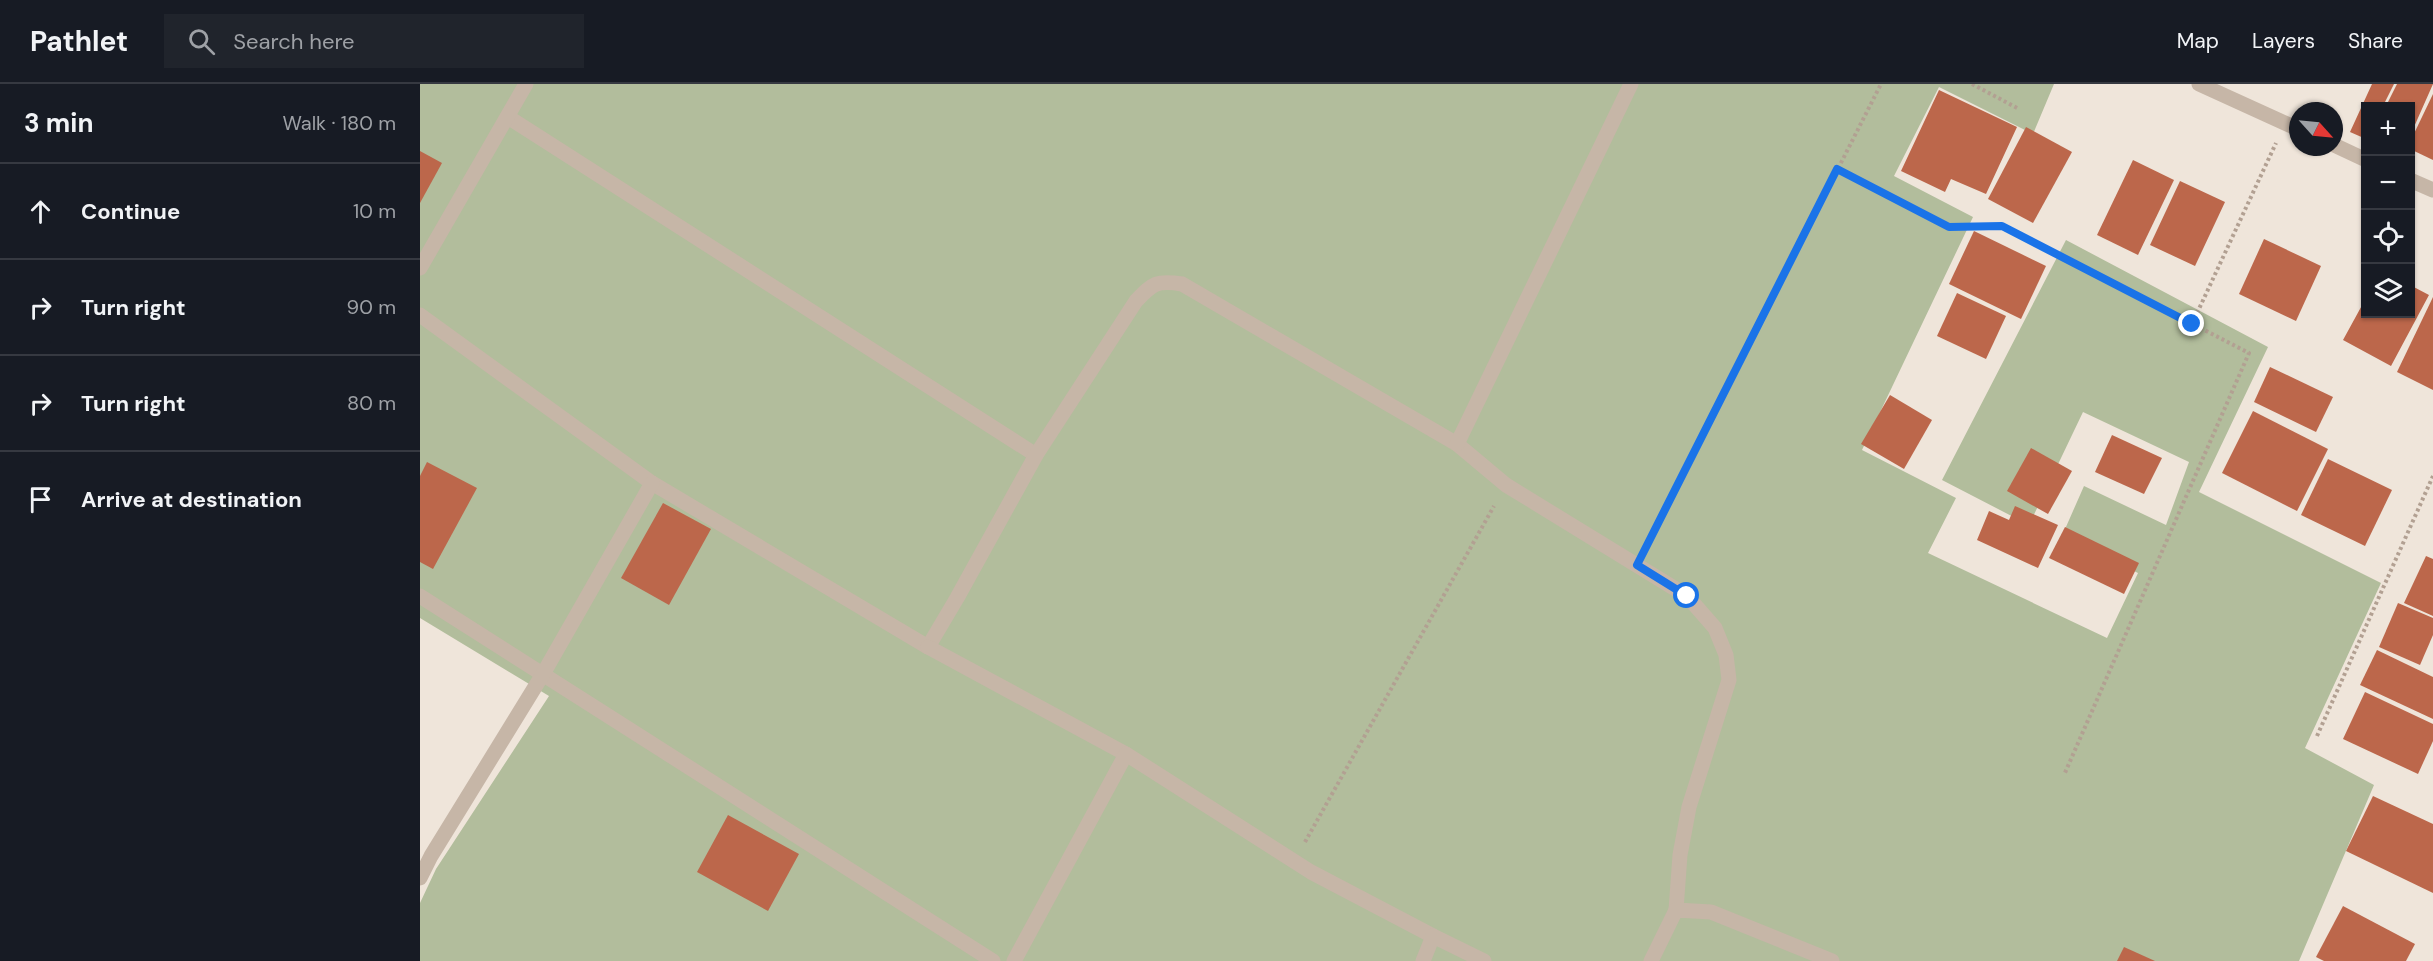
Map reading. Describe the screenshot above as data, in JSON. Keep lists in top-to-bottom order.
{
  "north": "bottom right",
  "page": {
    "header": "Pathlet",
    "search": "Search here",
    "nav": ["Map", "Layers", "Share"],
    "heading": ["3 min", "Walk · 180 m"],
    "map_buttons": ["+", "−"],
    "list": [
      ["Continue", "10 m"],
      ["Turn right", "90 m"],
      ["Turn right", "80 m"],
      "Arrive at destination"
    ]
  }
}
